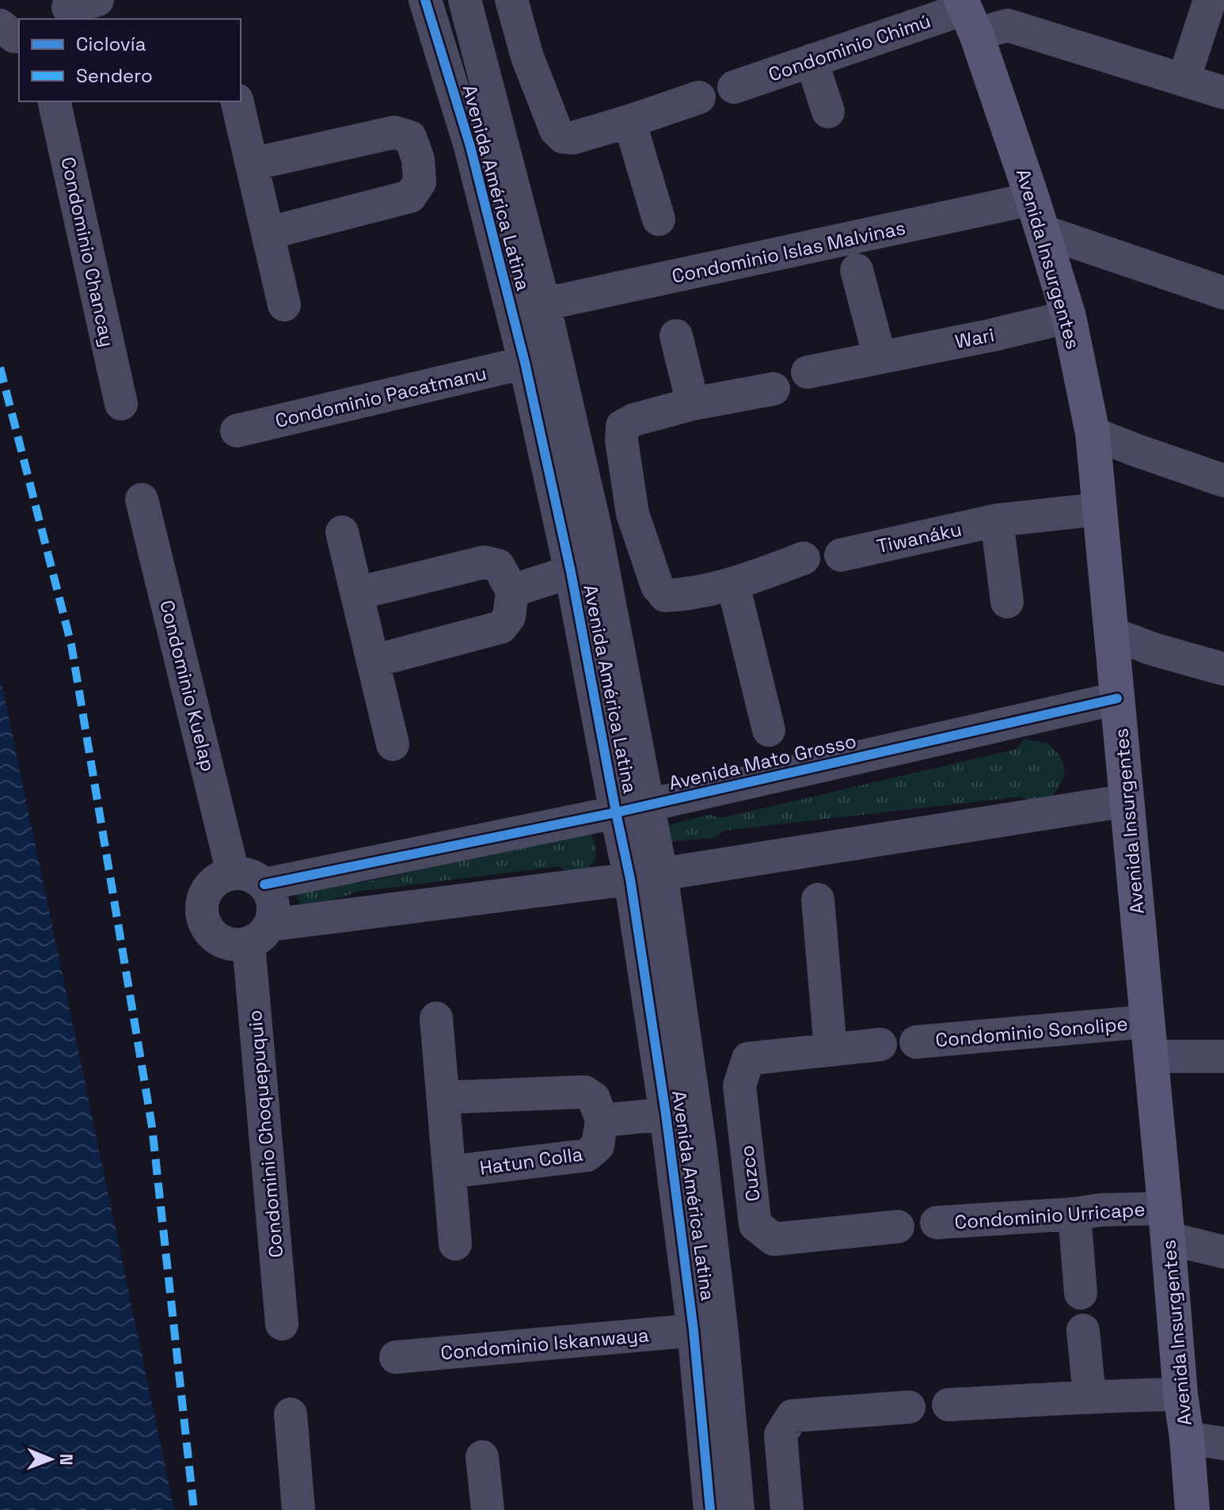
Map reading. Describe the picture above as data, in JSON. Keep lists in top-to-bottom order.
{
  "streets": {
    "main road": ["Avenida Insurgentes"],
    "street": [
      "Condominio Chimú",
      "Avenida América Latina",
      "Condominio Chancay",
      "Condominio Islas Malvinas",
      "Wari",
      "Condominio Pacatmanu",
      "Tiwanáku",
      "Condominio Kuelap",
      "Avenida Mato Grosso",
      "Condominio Sonolipe",
      "Condominio Choquepuquio",
      "Hatun Colla",
      "Cuzco",
      "Condominio Urricape",
      "Condominio Iskanwaya"
    ]
  },
  "crossings": [
    ["Condominio Chimú", "Avenida Insurgentes"],
    ["Avenida América Latina", "Condominio Islas Malvinas"],
    ["Avenida América Latina", "Condominio Pacatmanu"],
    ["Avenida América Latina", "Avenida Mato Grosso"],
    ["Avenida América Latina", "Condominio Iskanwaya"],
    ["Condominio Islas Malvinas", "Avenida Insurgentes"],
    ["Avenida Insurgentes", "Wari"],
    ["Avenida Insurgentes", "Tiwanáku"],
    ["Avenida Insurgentes", "Avenida Mato Grosso"],
    ["Avenida Insurgentes", "Condominio Sonolipe"],
    ["Avenida Insurgentes", "Condominio Urricape"],
    ["Condominio Kuelap", "Avenida Mato Grosso"],
    ["Condominio Kuelap", "Condominio Choquepuquio"],
    ["Avenida Mato Grosso", "Condominio Choquepuquio"]
  ],
  "legend": ["Ciclovía", "Sendero"],
  "north": "right"
}
